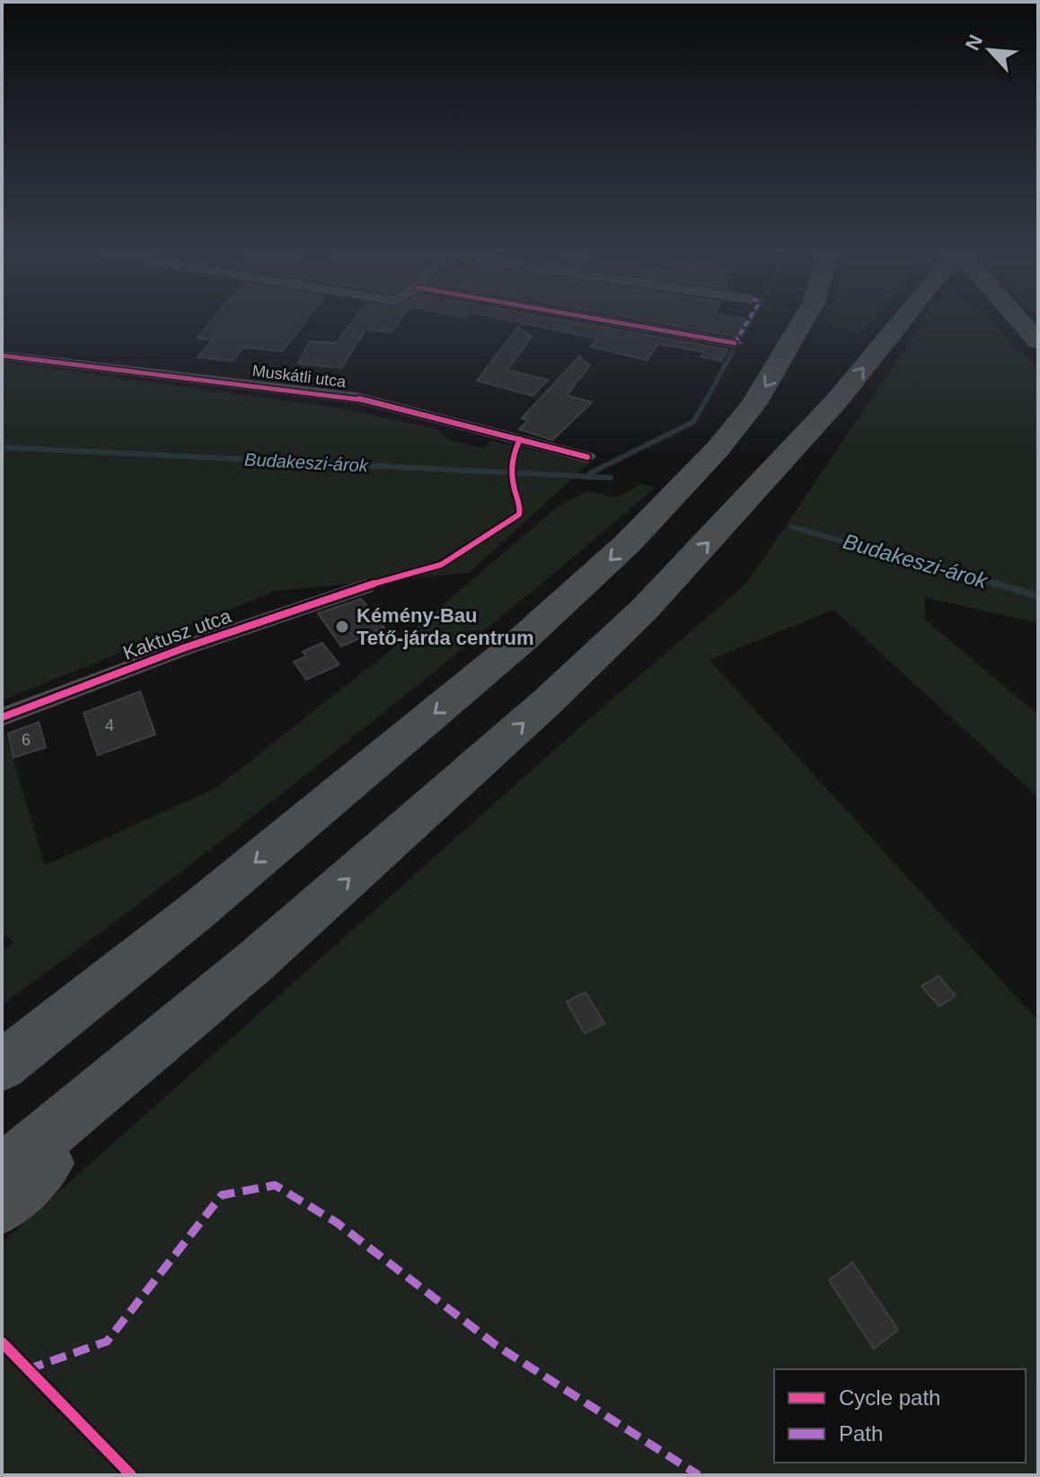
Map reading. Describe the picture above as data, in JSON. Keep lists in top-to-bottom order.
{
  "streets": {
    "street": ["Muskátli utca", "Kaktusz utca"]
  },
  "water": ["Budakeszi-árok"],
  "places": ["Kémény-Bau Tető-járda centrum"],
  "house_numbers": ["4", "6"],
  "legend": ["Cycle path", "Path"],
  "north": "top left"
}
